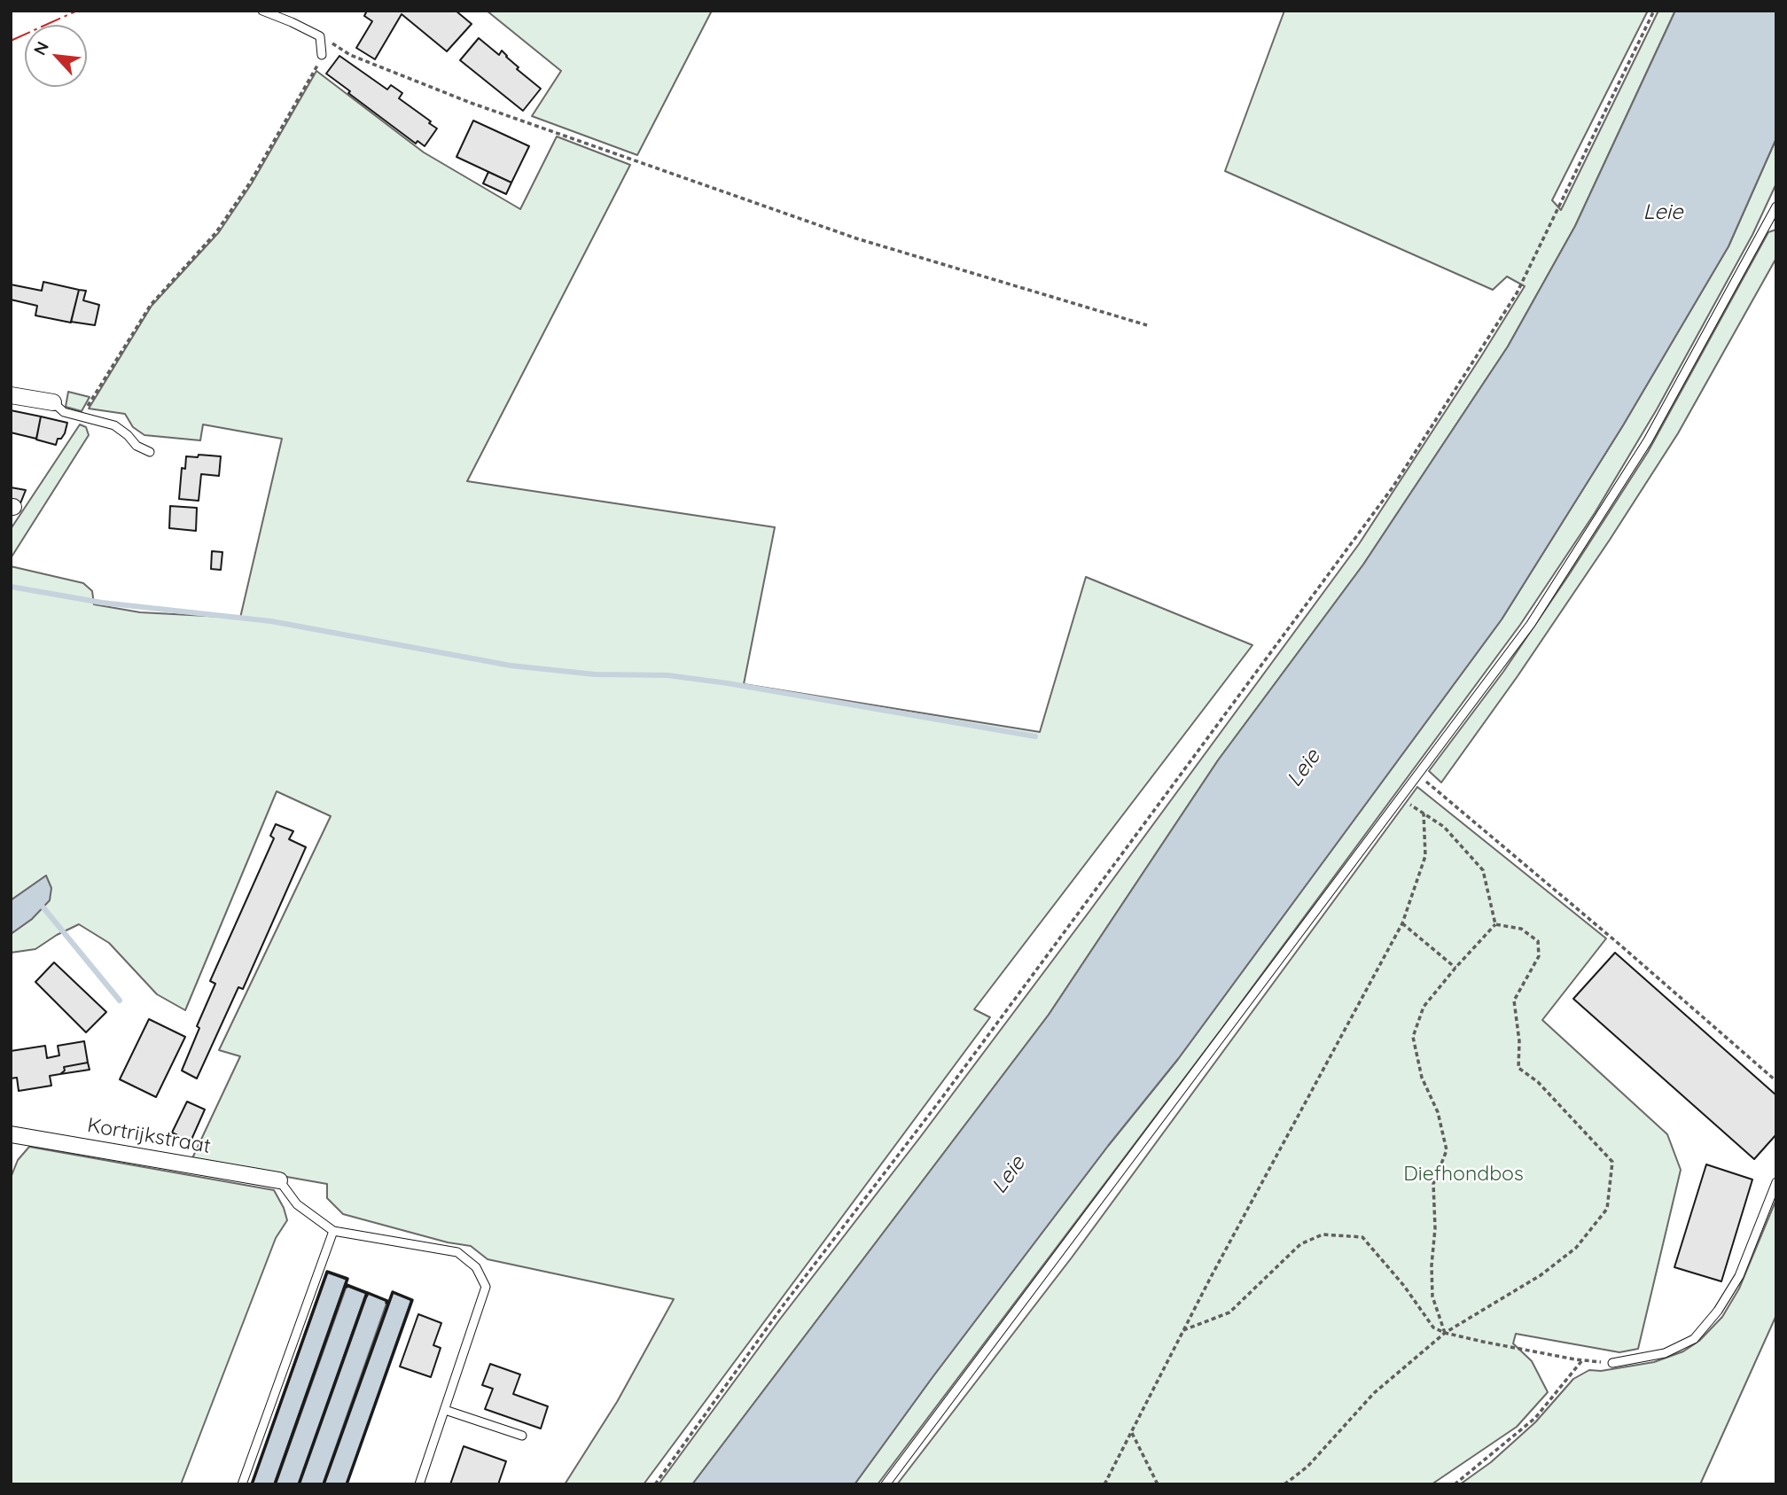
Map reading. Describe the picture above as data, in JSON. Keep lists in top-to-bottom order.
{
  "streets": {
    "street": ["Kortrijkstraat"]
  },
  "water": ["Leie"],
  "parks": ["Diefhondbos"],
  "north": "top left"
}
